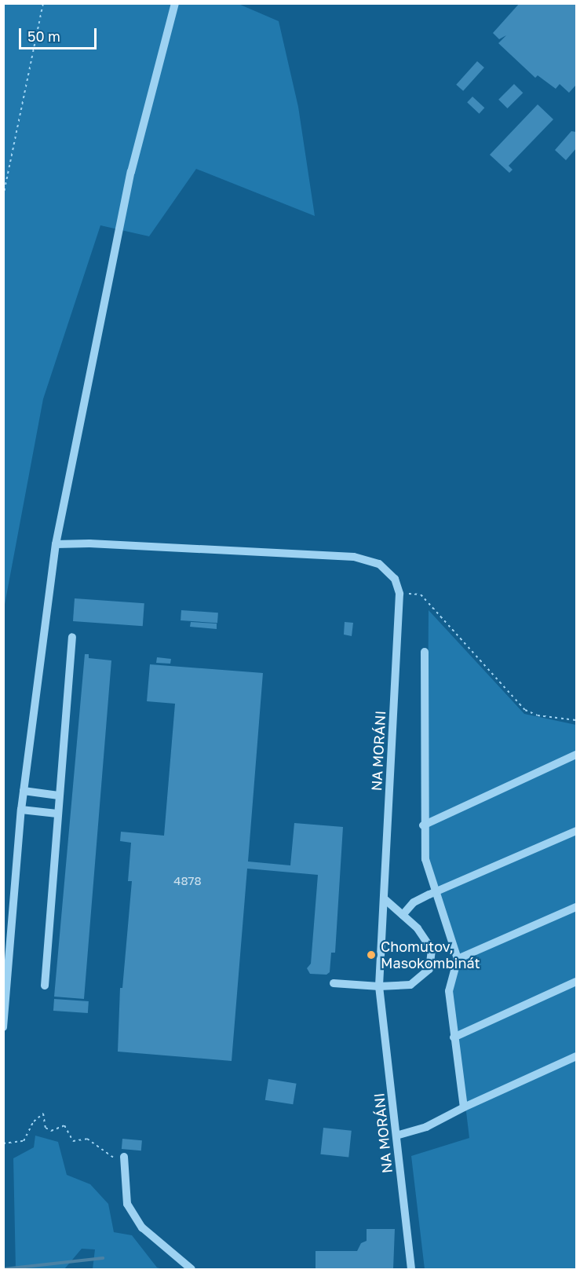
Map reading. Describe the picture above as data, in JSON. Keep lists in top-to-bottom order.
{
  "streets": {
    "street": ["NA MORÁNI"]
  },
  "places": ["Chomutov, Masokombinát"],
  "house_numbers": ["4878"],
  "scale_bar": "50 m"
}
